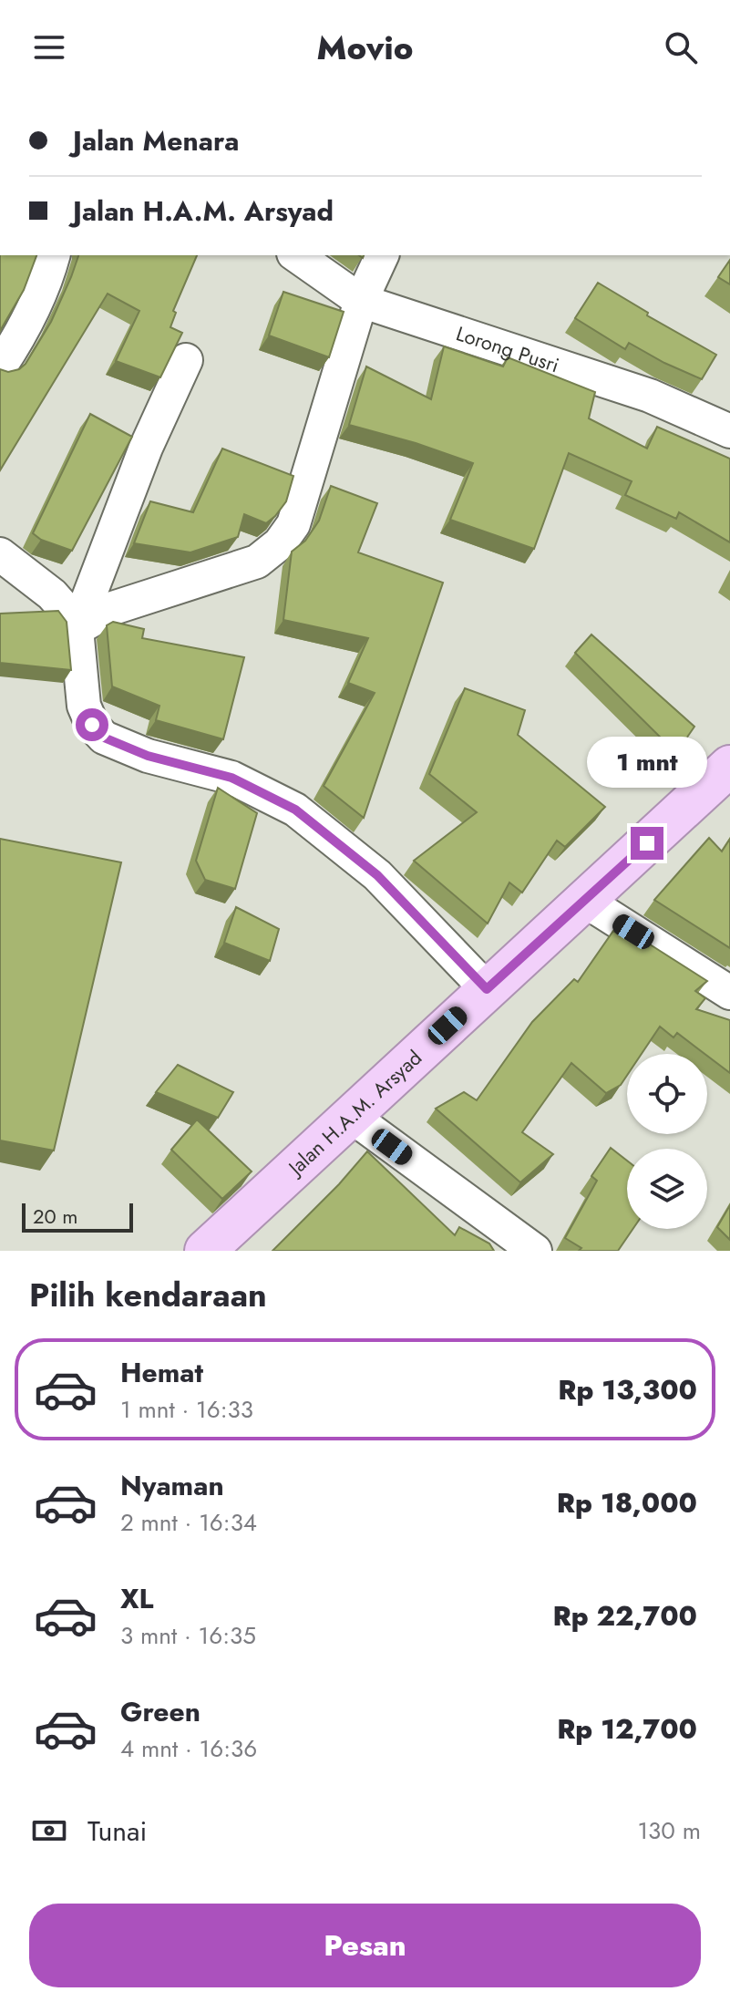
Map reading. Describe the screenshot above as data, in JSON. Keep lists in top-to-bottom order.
{
  "streets": {
    "highway": ["Jalan H.A.M. Arsyad"],
    "street": ["Lorong Pusri"]
  },
  "scale_bar": "20 m",
  "page": {
    "header": "Movio",
    "banner": ["Jalan Menara", "Jalan H.A.M. Arsyad"],
    "bubble": "1 mnt",
    "scale": "20 m",
    "heading": "Pilih kendaraan",
    "list": [
      {
        "name": "Hemat",
        "note": "1 mnt · 16:33",
        "value": "Rp 13,300"
      },
      {
        "name": "Nyaman",
        "note": "2 mnt · 16:34",
        "value": "Rp 18,000"
      },
      {
        "name": "XL",
        "note": "3 mnt · 16:35",
        "value": "Rp 22,700"
      },
      {
        "name": "Green",
        "note": "4 mnt · 16:36",
        "value": "Rp 12,700"
      }
    ],
    "pay": ["Tunai", "130 m"],
    "buttons": "Pesan"
  }
}
